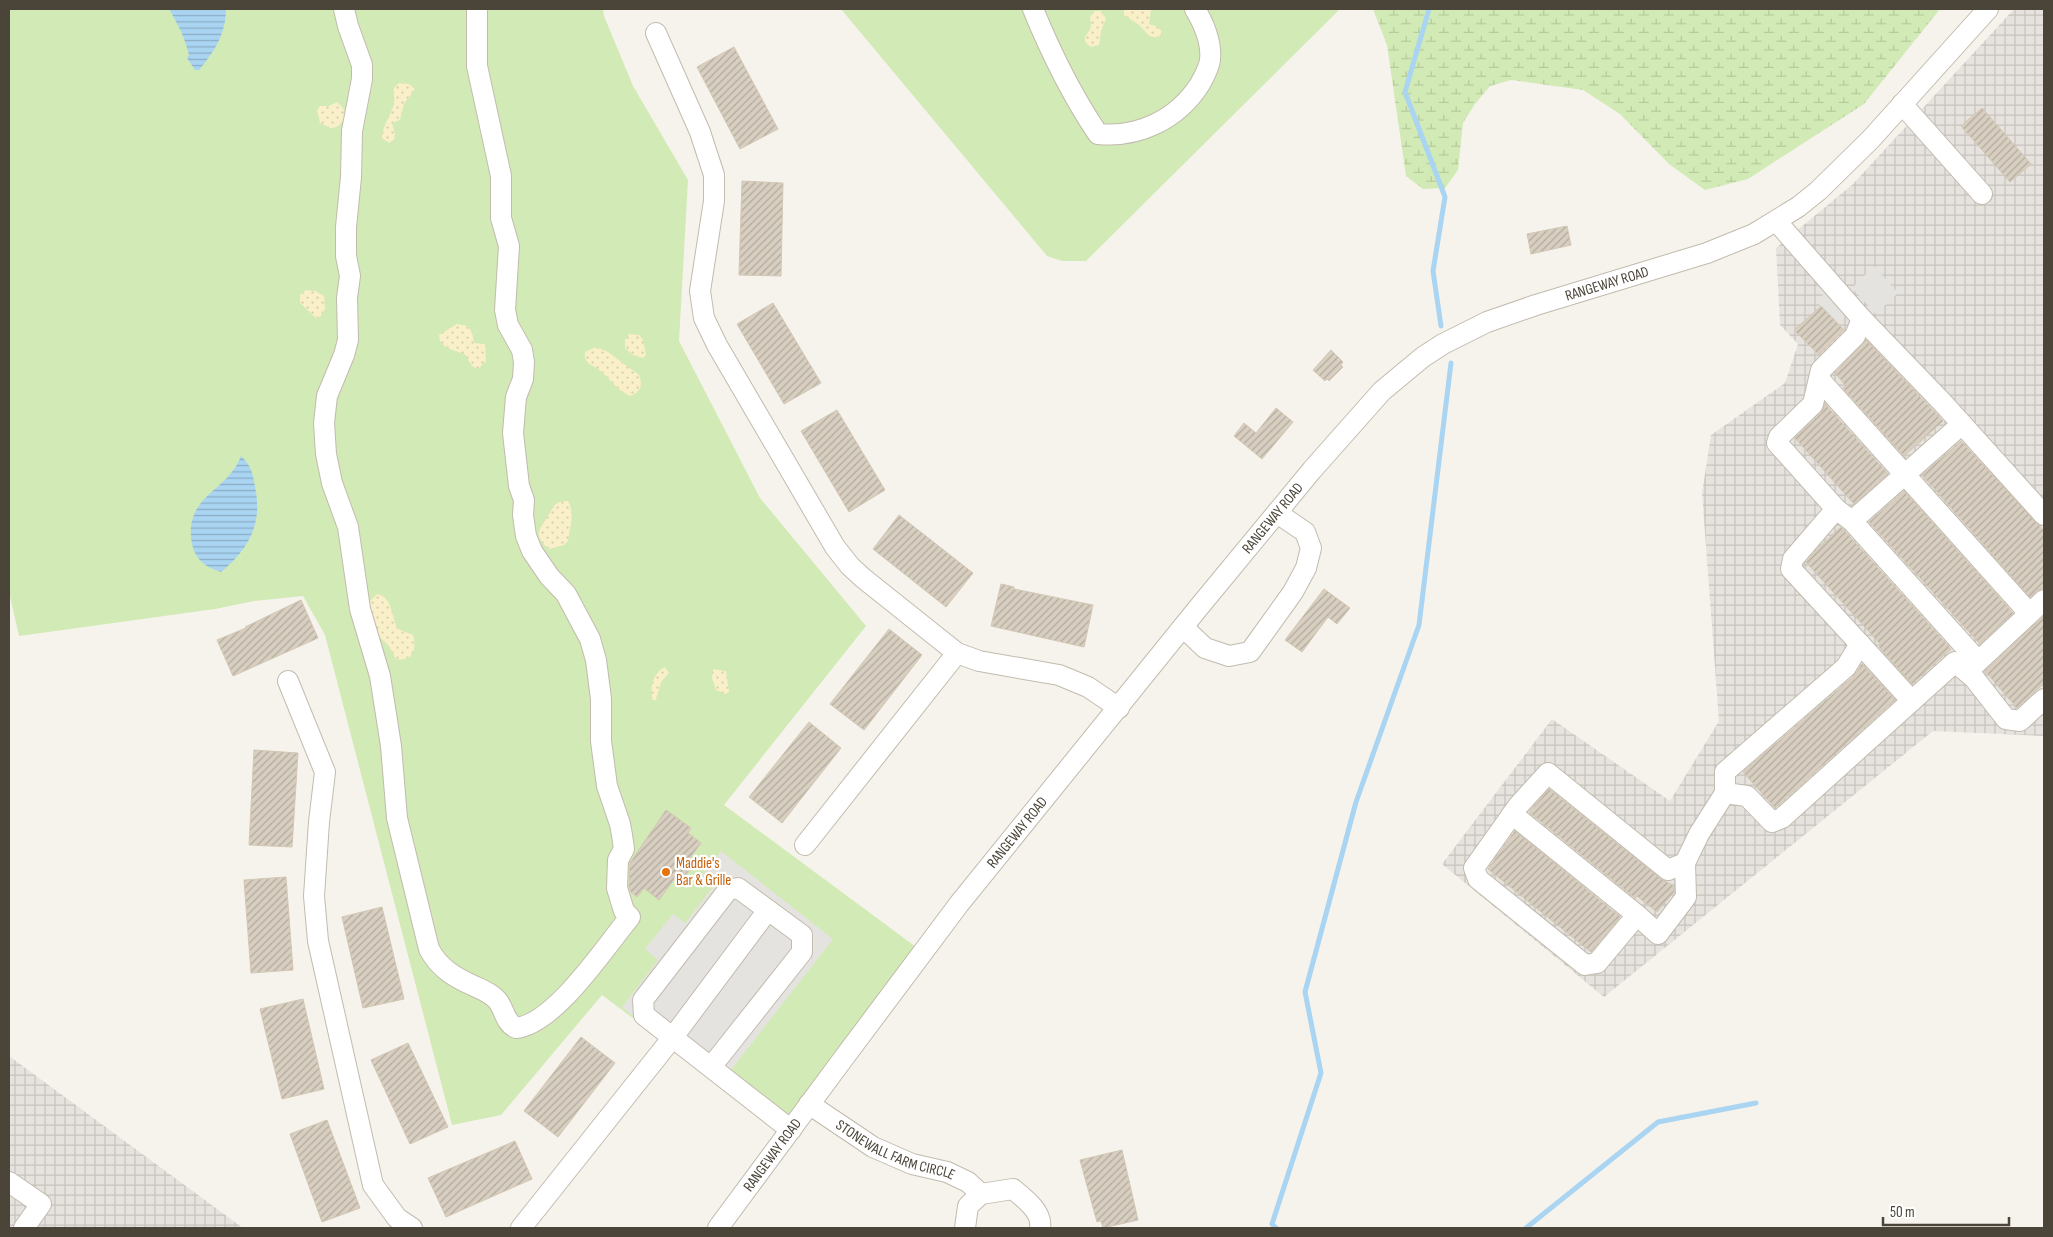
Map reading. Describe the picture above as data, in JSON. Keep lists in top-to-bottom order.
{
  "streets": {
    "street": ["RANGEWAY ROAD", "STONEWALL FARM CIRCLE"]
  },
  "crossings": [
    ["RANGEWAY ROAD", "STONEWALL FARM CIRCLE"]
  ],
  "places": ["Maddie's Bar & Grille"],
  "scale_bar": "50 m"
}
